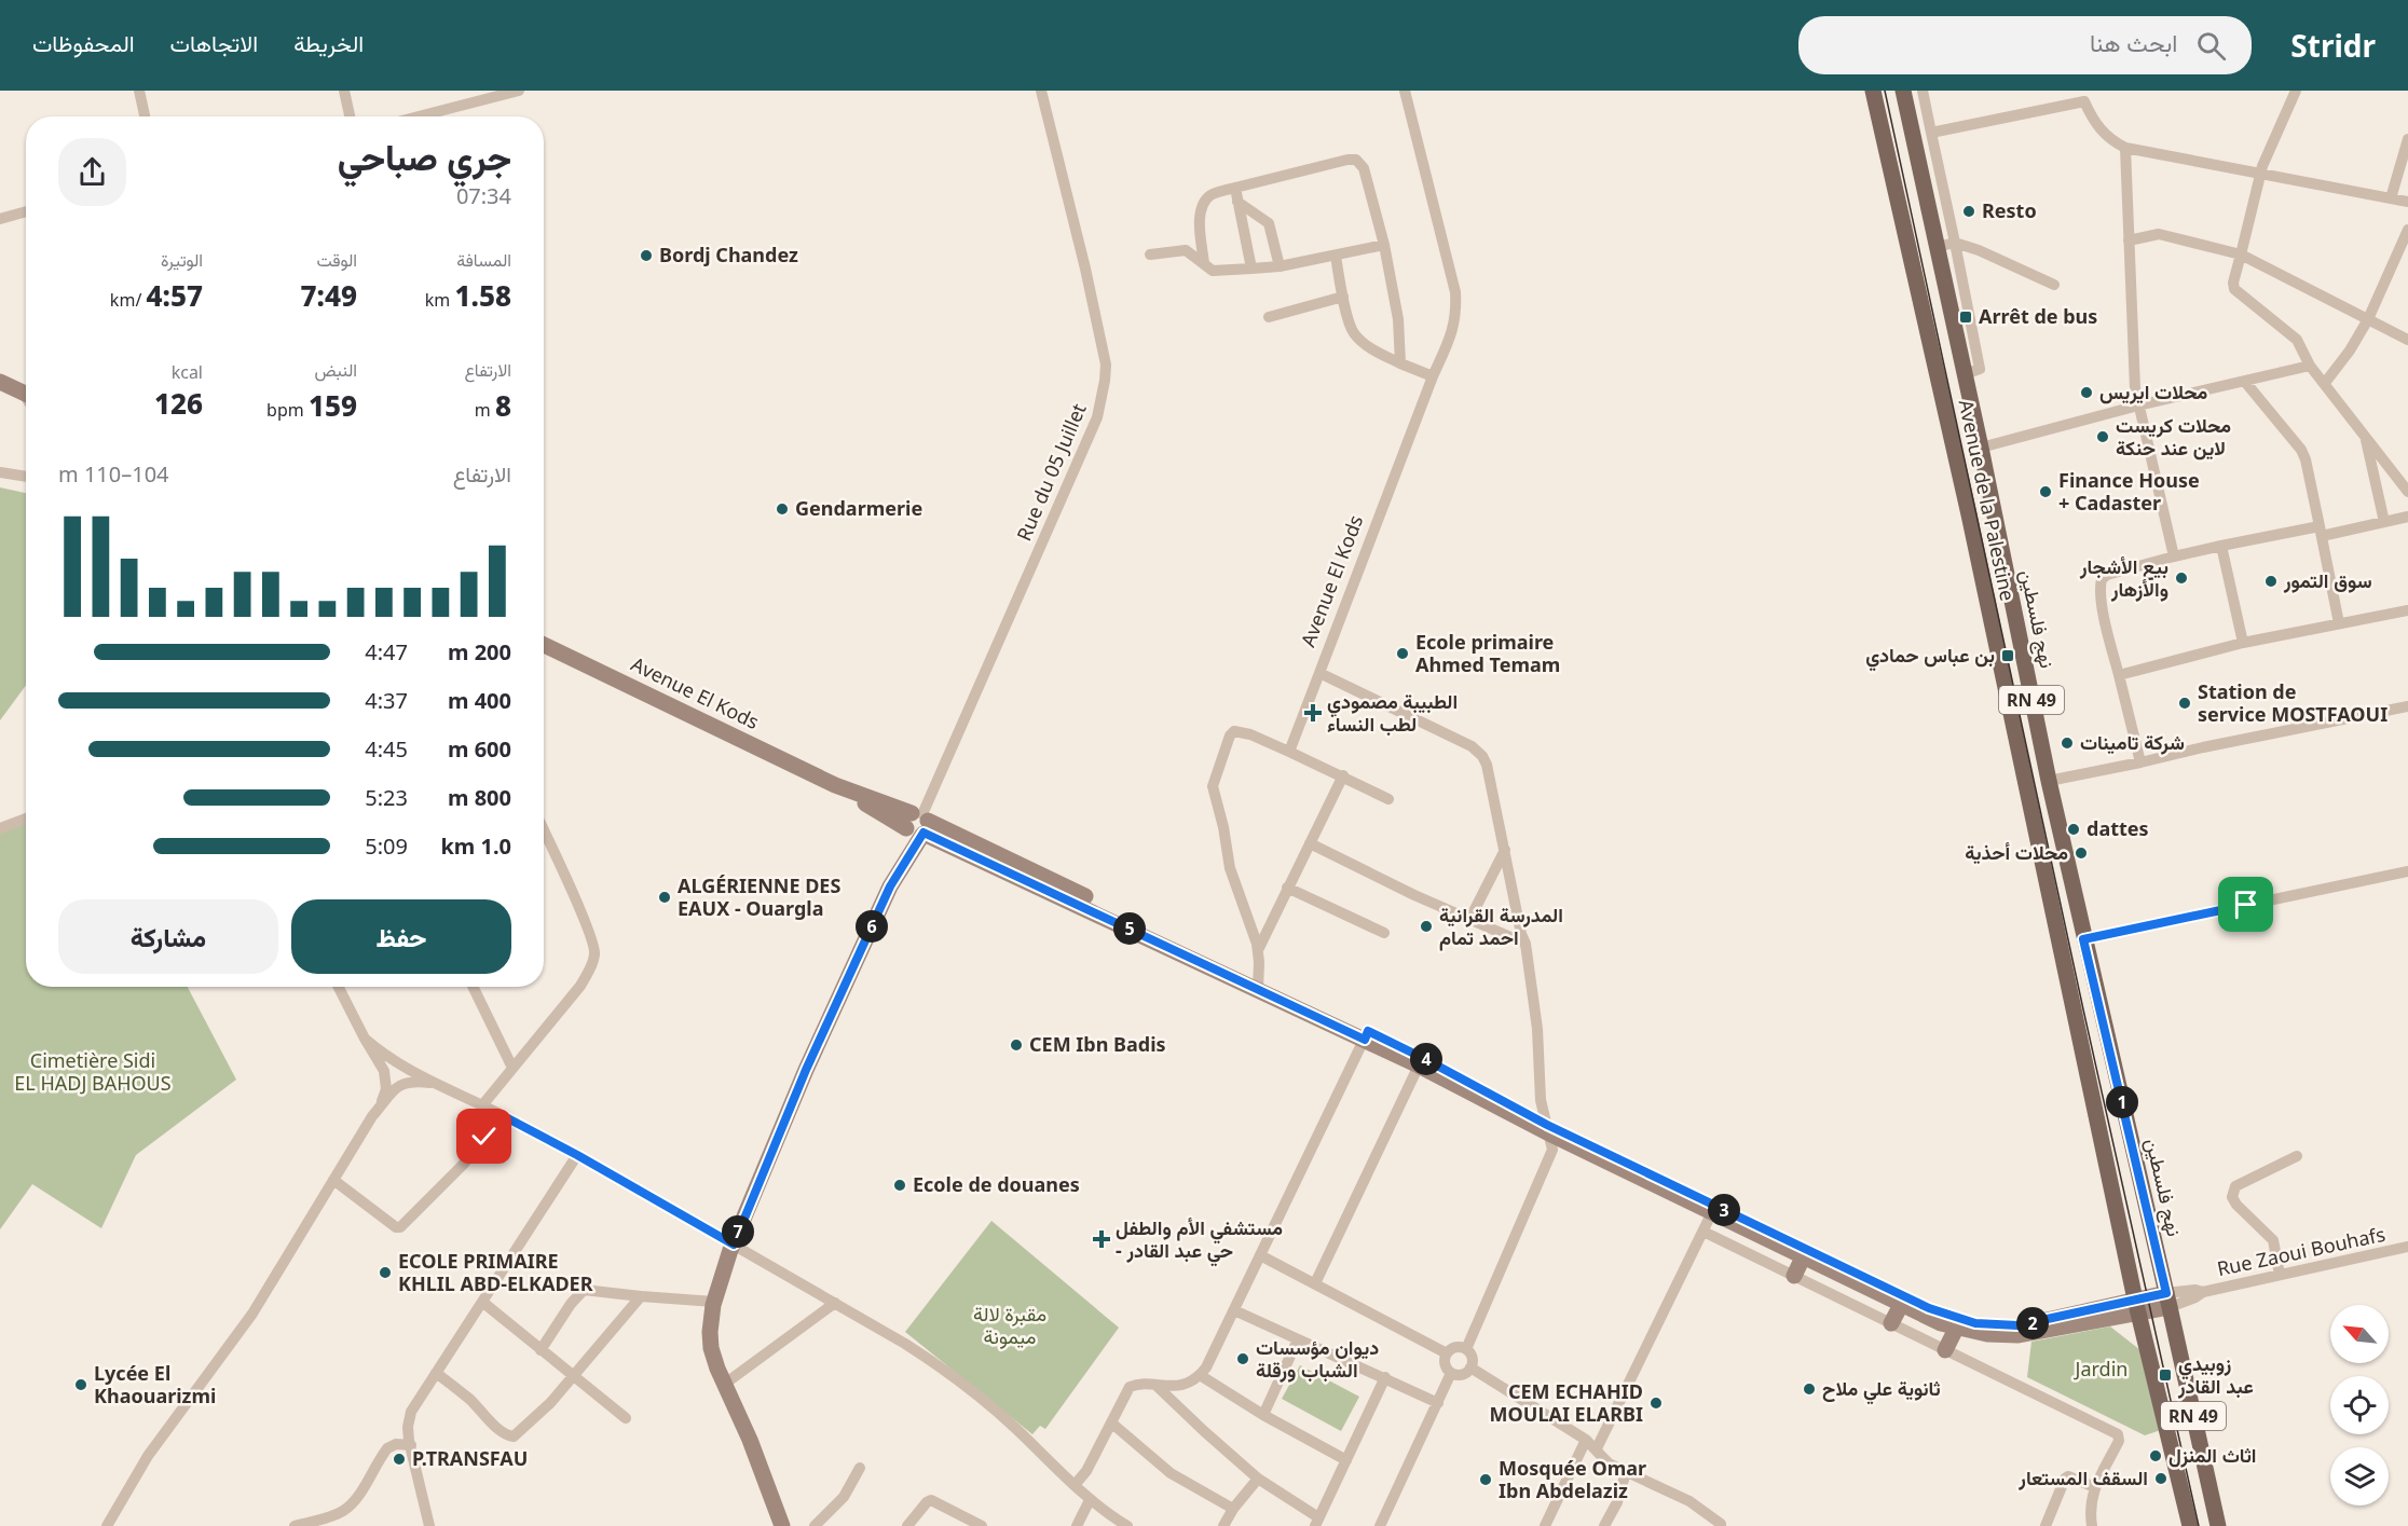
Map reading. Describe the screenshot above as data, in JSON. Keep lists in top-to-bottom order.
{
  "streets": {
    "main road": [
      "Avenue de la Palestine",
      "Avenue El Kods",
      "نهج فلسطين",
      "RN 49"
    ],
    "street": ["Rue du 05 Juillet", "Rue Zaoui Bouhafs"]
  },
  "crossings": [
    ["Rue du 05 Juillet", "Avenue El Kods"],
    ["Avenue de la Palestine", "RN 49"],
    ["نهج فلسطين", "RN 49"],
    ["نهج فلسطين", "Rue Zaoui Bouhafs"],
    ["RN 49", "Rue Zaoui Bouhafs"]
  ],
  "parks": ["Cimetière Sidi EL HADJ BAHOUS", "مقبرة لالة ميمونة", "Jardin"],
  "places": {
    "other": [
      "Resto",
      "Bordj Chandez",
      "محلات ايريس",
      "محلات كريست لاين عند حنكة",
      "Finance House + Cadaster",
      "Gendarmerie",
      "بيع الأشجار والأزهار",
      "سوق التمور",
      "Ecole primaire Ahmed Temam",
      "Station de service MOSTFAOUI",
      "شركة تامينات",
      "dattes",
      "محلات أحذية",
      "ALGÉRIENNE DES EAUX - Ouargla",
      "المدرسة القرانية احمد تمام",
      "CEM Ibn Badis",
      "Ecole de douanes",
      "ECOLE PRIMAIRE KHLIL ABD-ELKADER",
      "ديوان مؤسسات الشباب ورقلة",
      "Lycée El Khaouarizmi",
      "ثانوية علي ملاح",
      "CEM ECHAHID MOULAI ELARBI",
      "اثاث المنزل",
      "P.TRANSFAU",
      "السقف المستعار",
      "Mosquée Omar Ibn Abdelaziz"
    ],
    "transit": ["Arrêt de bus", "بن عباس حمادي", "زوبيدي عبد القادر"],
    "health": ["الطبيبة مصمودي لطب النساء", "مستشفي الأم والطفل - حي عبد القادر"]
  },
  "north": "top left",
  "page": {
    "header": "Stridr",
    "search": "ابحث هنا",
    "nav": ["الخريطة", "الاتجاهات", "المحفوظات"],
    "heading": ["جري صباحي", "07:34"],
    "stats": [
      ["المسافة", "1.58 km"],
      ["الوقت", "7:49"],
      ["الوتيرة", "4:57 /km"],
      ["الارتفاع", "8 m"],
      ["النبض", "159 bpm"],
      ["kcal", "126"]
    ],
    "chart": ["الارتفاع", "104–110 m"],
    "list": [
      {
        "name": "200 m",
        "note": "4:47"
      },
      {
        "name": "400 m",
        "note": "4:37"
      },
      {
        "name": "600 m",
        "note": "4:45"
      },
      {
        "name": "800 m",
        "note": "5:23"
      },
      {
        "name": "1.0 km",
        "note": "5:09"
      }
    ],
    "buttons": ["حفظ", "مشاركة"],
    "pins": [
      "6",
      "5",
      "4",
      "1",
      "3",
      "7",
      "2"
    ]
  }
}
